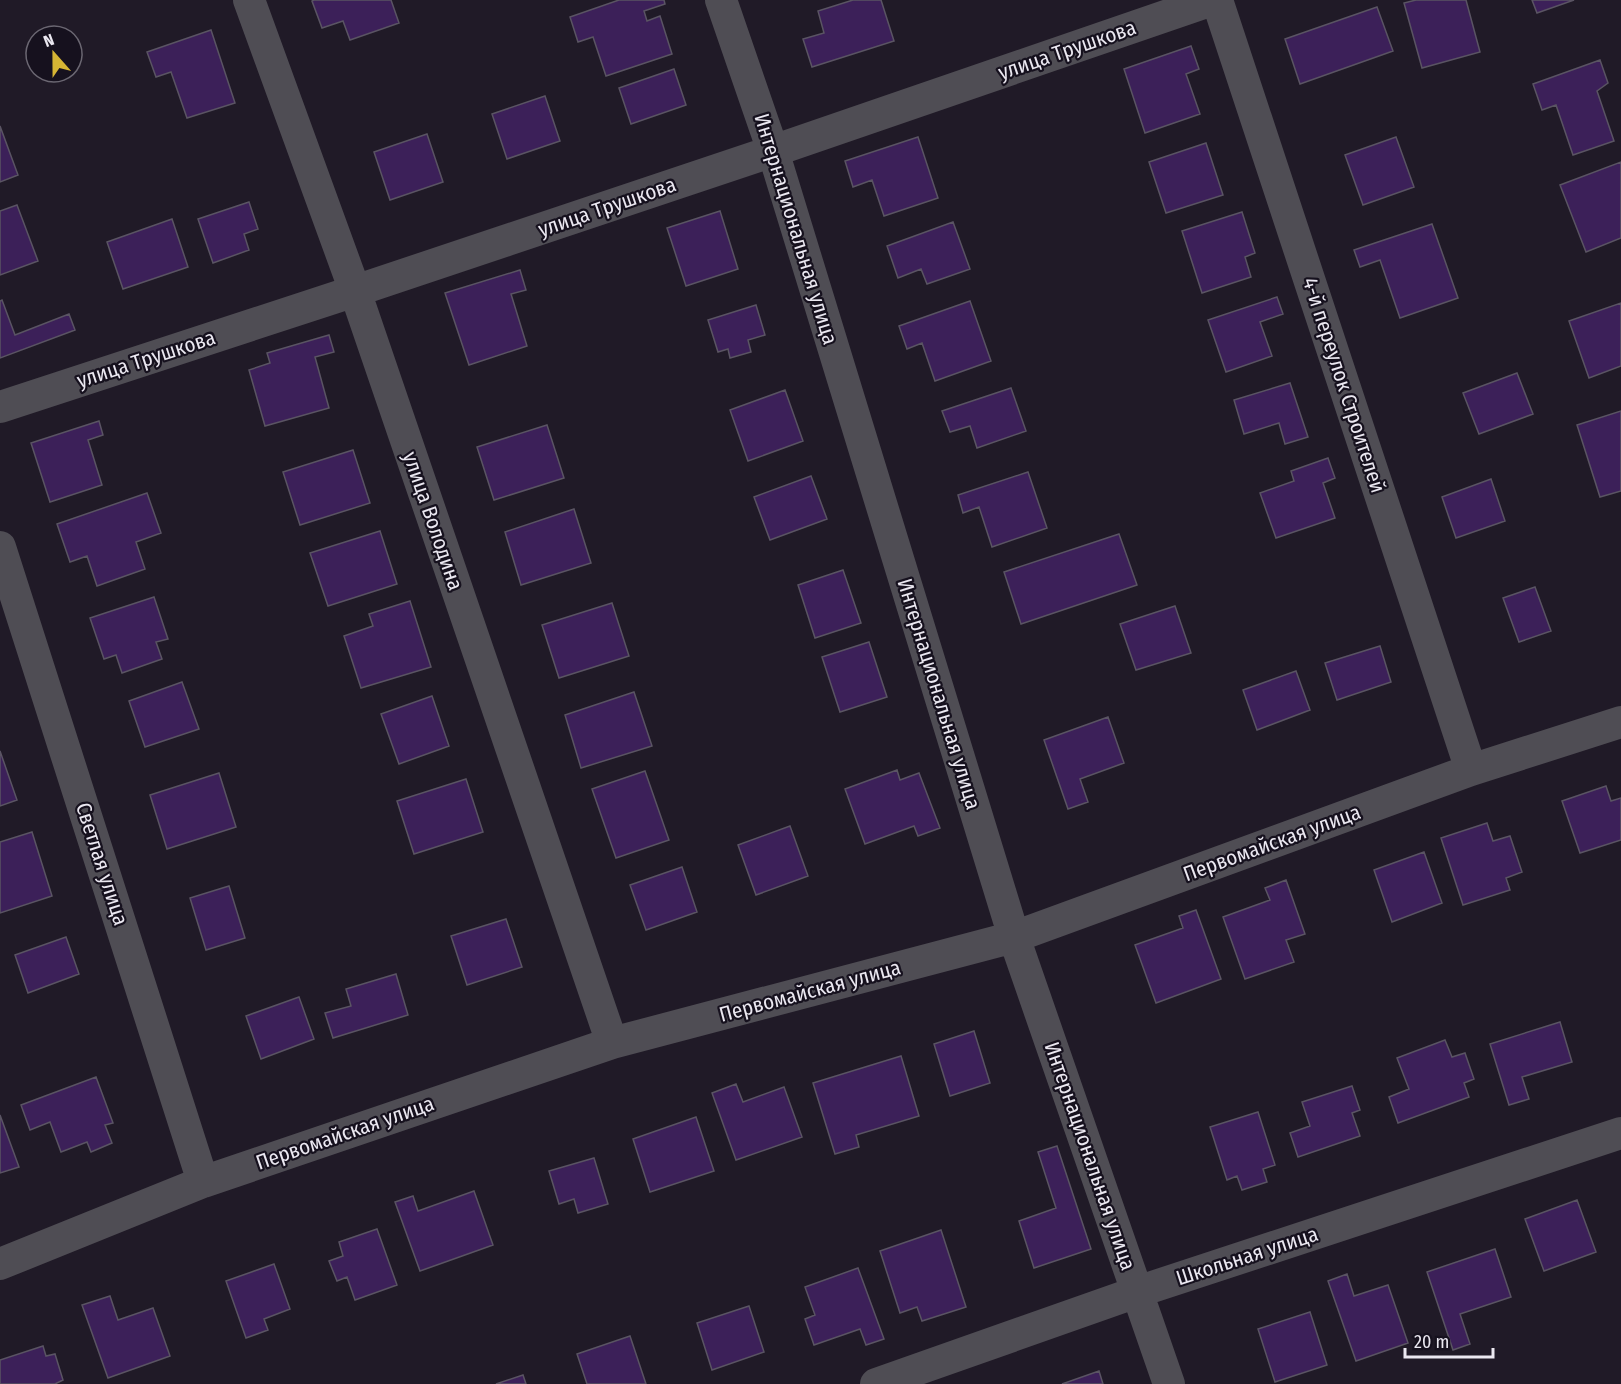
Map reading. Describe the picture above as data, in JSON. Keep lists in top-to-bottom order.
{
  "streets": {
    "street": [
      "улица Трушкова",
      "Интернациональная улица",
      "4-й переулок Строителей",
      "улица Володина",
      "Первомайская улица",
      "Светлая улица",
      "Школьная улица"
    ]
  },
  "crossings": [
    ["улица Трушкова", "Интернациональная улица"],
    ["улица Трушкова", "4-й переулок Строителей"],
    ["улица Трушкова", "улица Володина"],
    ["Интернациональная улица", "Первомайская улица"],
    ["Интернациональная улица", "Школьная улица"],
    ["4-й переулок Строителей", "Первомайская улица"],
    ["улица Володина", "Первомайская улица"],
    ["Первомайская улица", "Светлая улица"]
  ],
  "scale_bar": "20 m",
  "north": "top"
}
